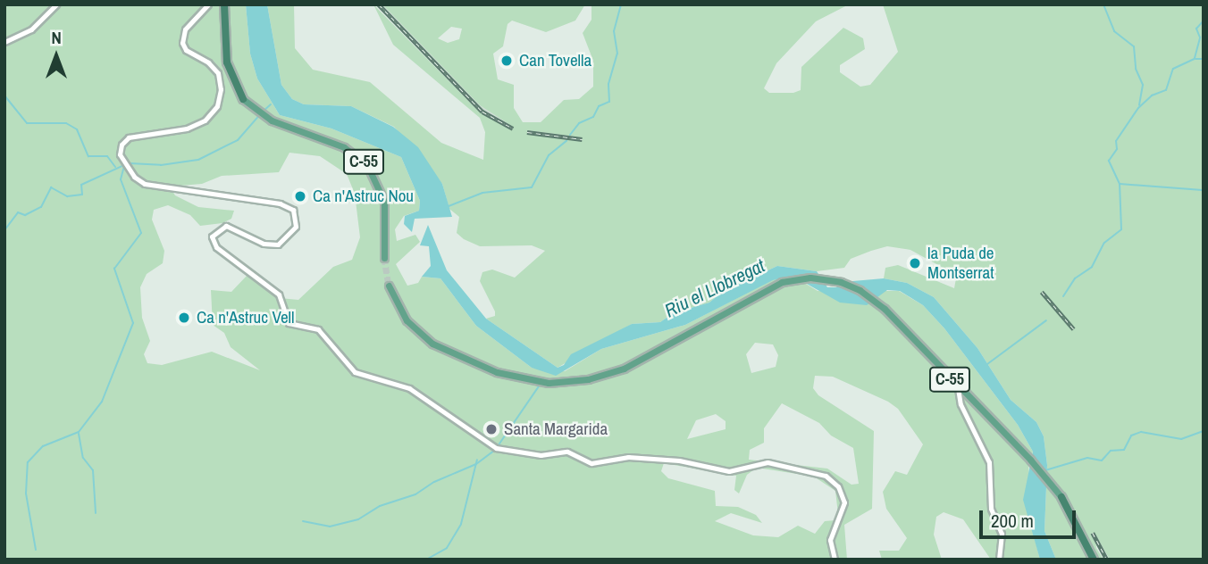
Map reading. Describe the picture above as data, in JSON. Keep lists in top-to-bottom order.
{
  "streets": {
    "highway": ["C-55"]
  },
  "water": ["Riu el Llobregat"],
  "places": [
    "Can Tovella",
    "Ca n'Astruc Nou",
    "la Puda de Montserrat",
    "Ca n'Astruc Vell",
    "Santa Margarida"
  ],
  "scale_bar": "200 m",
  "north": "top"
}
